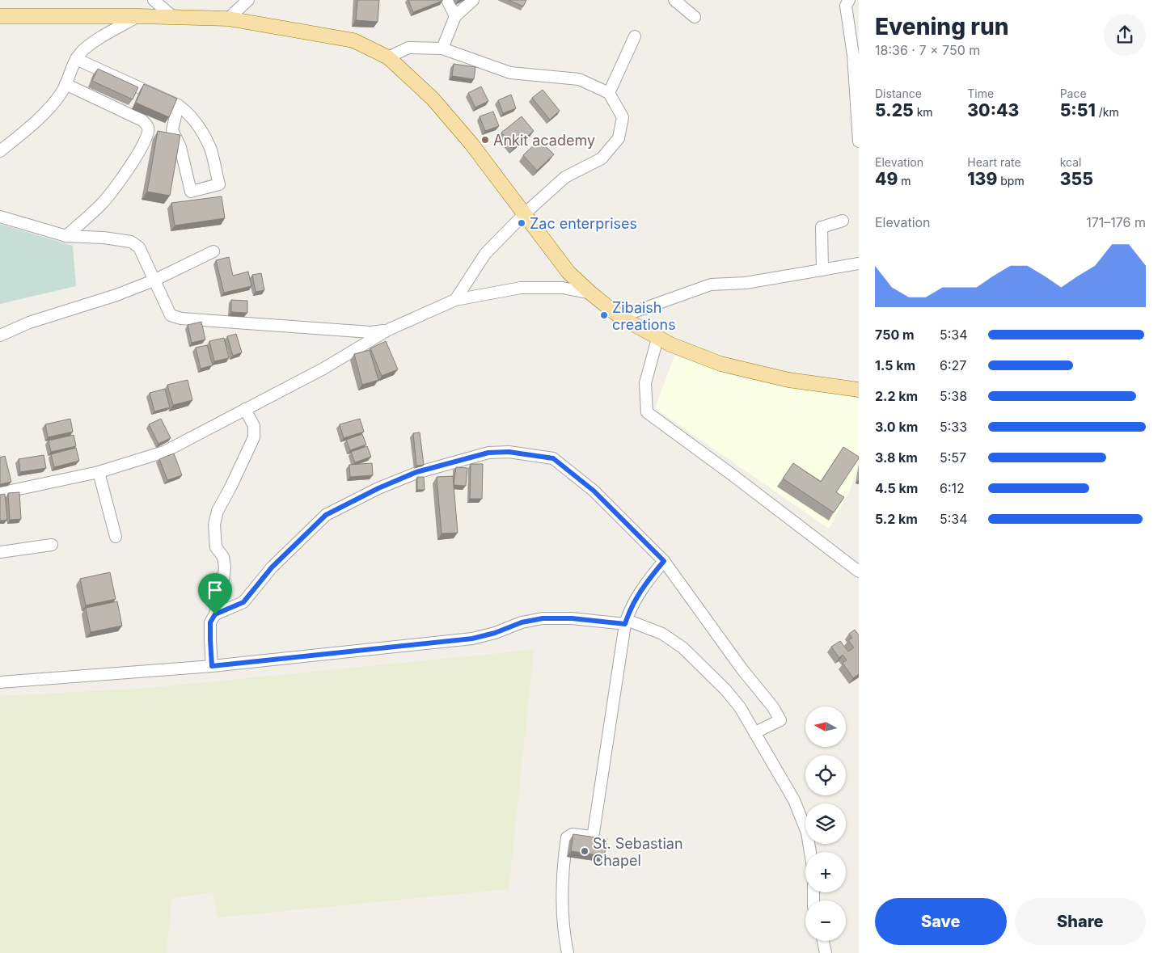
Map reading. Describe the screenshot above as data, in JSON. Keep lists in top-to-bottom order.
{
  "places": [
    "Ankit academy",
    "Zac enterprises",
    "Zibaish creations",
    "St. Sebastian Chapel"
  ],
  "north": "left",
  "page": {
    "heading": ["Evening run", "18:36 · 7 × 750 m"],
    "stats": [
      ["Distance", "5.25 km"],
      ["Time", "30:43"],
      ["Pace", "5:51 /km"],
      ["Elevation", "49 m"],
      ["Heart rate", "139 bpm"],
      ["kcal", "355"]
    ],
    "chart": ["Elevation", "171–176 m"],
    "list": [
      {
        "name": "750 m",
        "note": "5:34"
      },
      {
        "name": "1.5 km",
        "note": "6:27"
      },
      {
        "name": "2.2 km",
        "note": "5:38"
      },
      {
        "name": "3.0 km",
        "note": "5:33"
      },
      {
        "name": "3.8 km",
        "note": "5:57"
      },
      {
        "name": "4.5 km",
        "note": "6:12"
      },
      {
        "name": "5.2 km",
        "note": "5:34"
      }
    ],
    "map_buttons": ["+", "−"],
    "buttons": ["Save", "Share"]
  }
}
